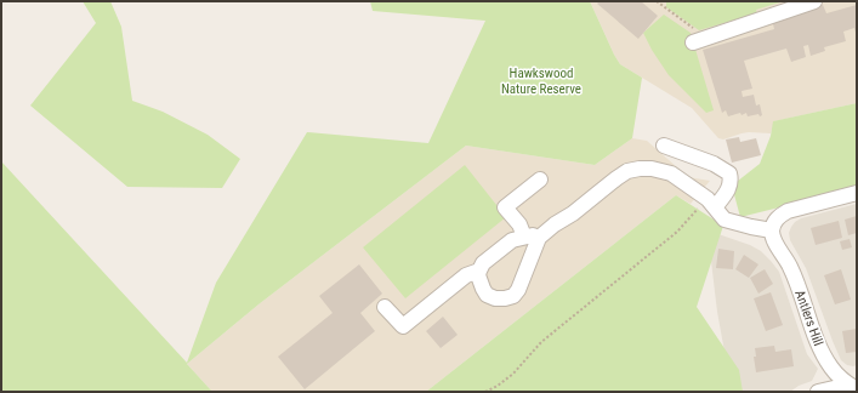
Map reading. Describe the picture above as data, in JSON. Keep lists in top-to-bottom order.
{
  "streets": {
    "street": ["Antlers Hill"]
  },
  "parks": ["Hawkswood Nature Reserve"]
}
